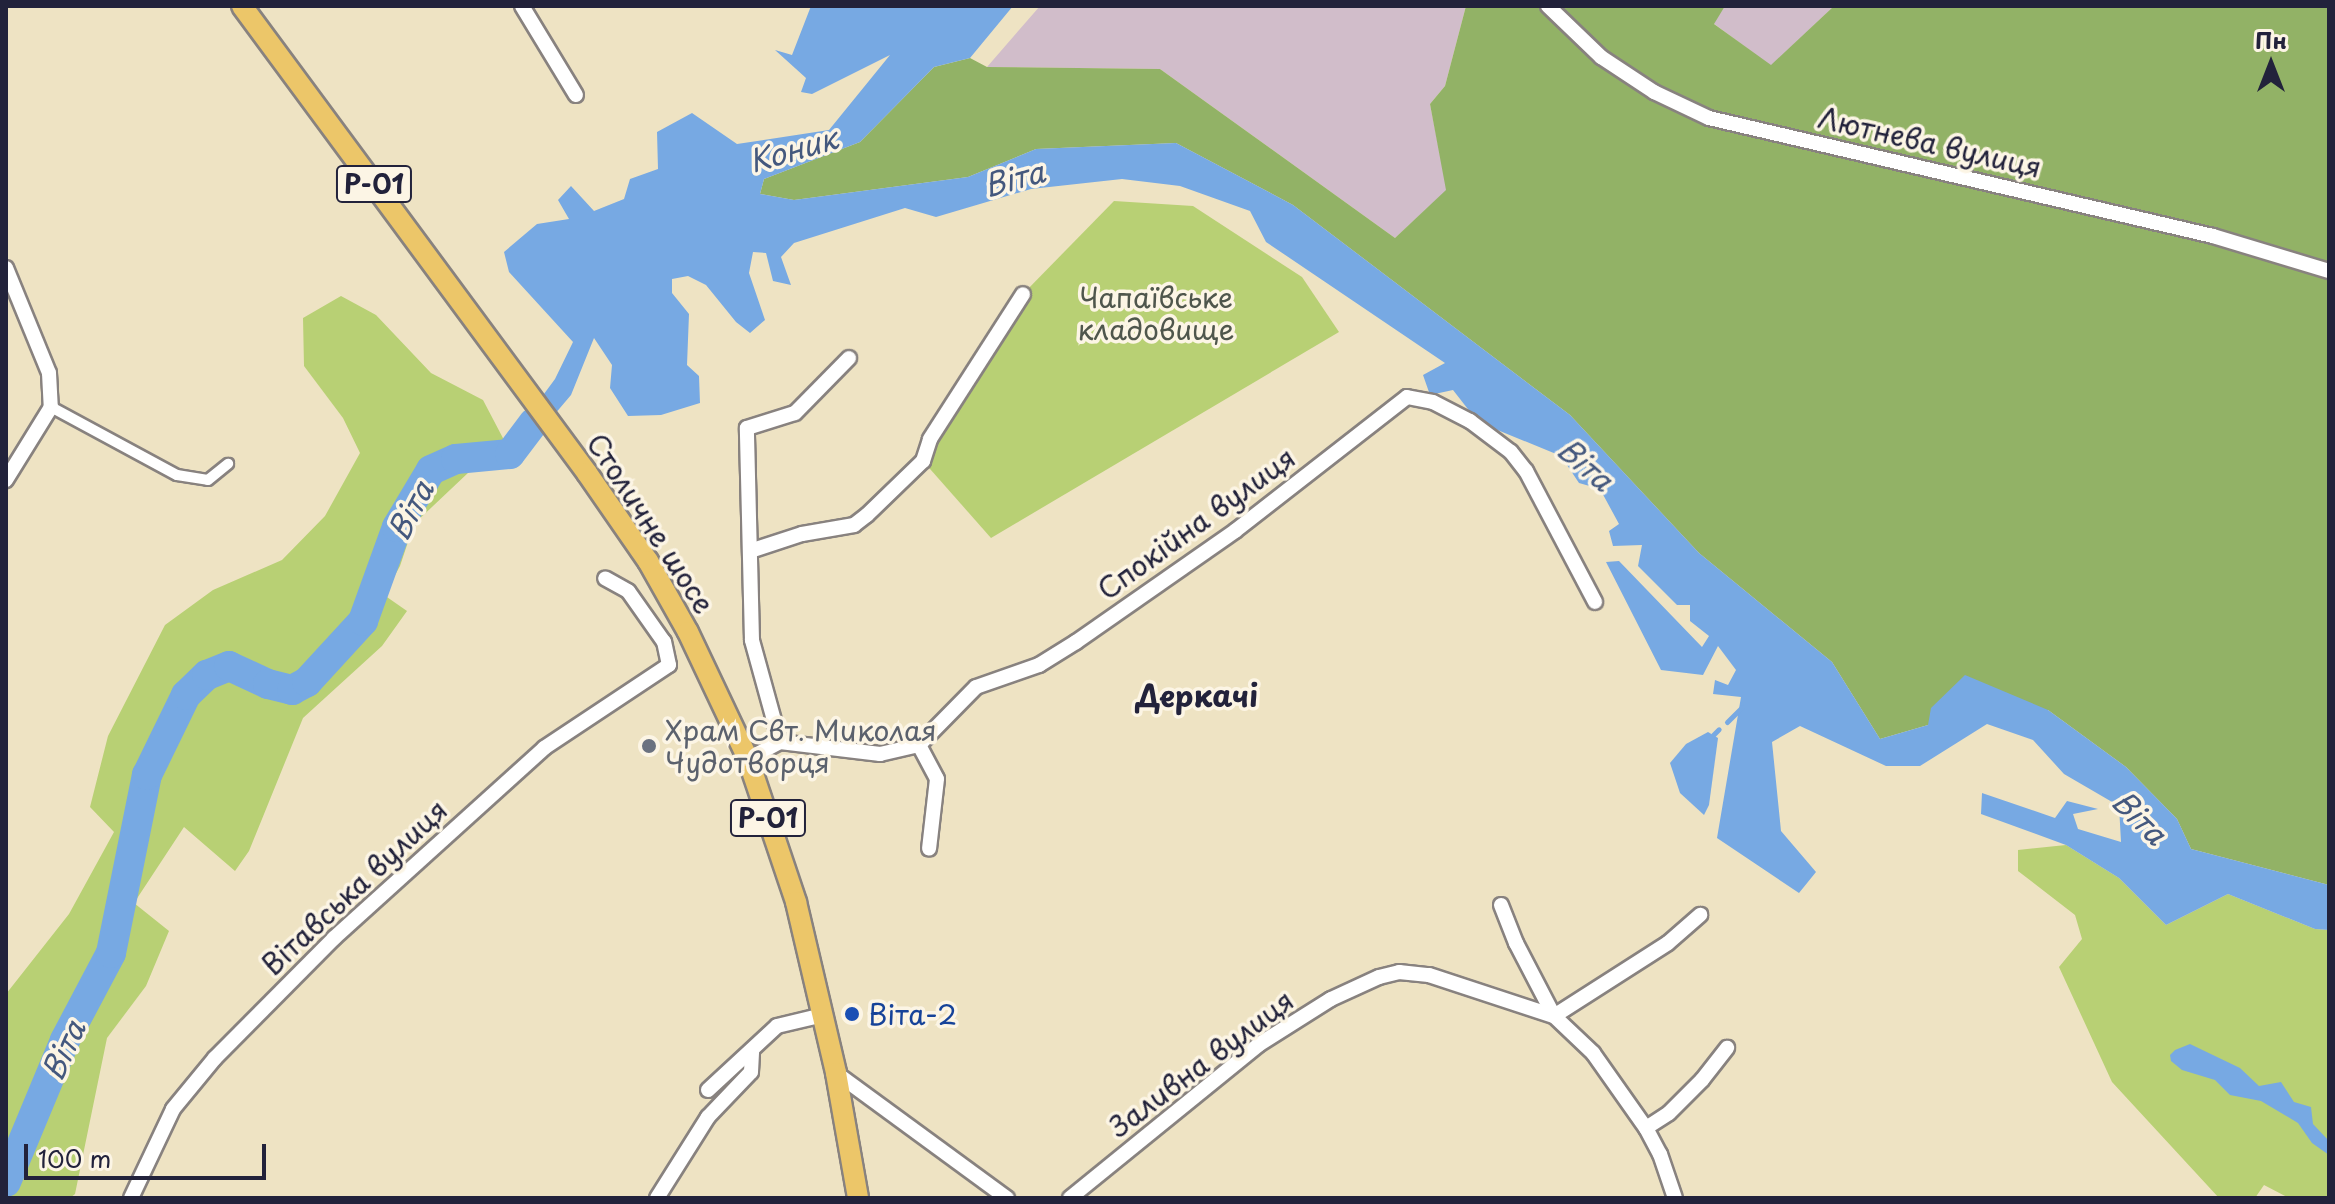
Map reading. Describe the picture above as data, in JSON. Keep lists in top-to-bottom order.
{
  "streets": {
    "main road": ["Р-01", "Столичне шосе"],
    "street": [
      "Лютнева вулиця",
      "Спокійна вулиця",
      "Вітавська вулиця",
      "Заливна вулиця"
    ]
  },
  "districts": ["Деркачі"],
  "water": ["Коник", "Віта"],
  "parks": ["Чапаївське кладовище"],
  "places": ["Храм Свт. Миколая Чудотворця", "Віта-2"],
  "scale_bar": "100 m",
  "north": "top"
}
